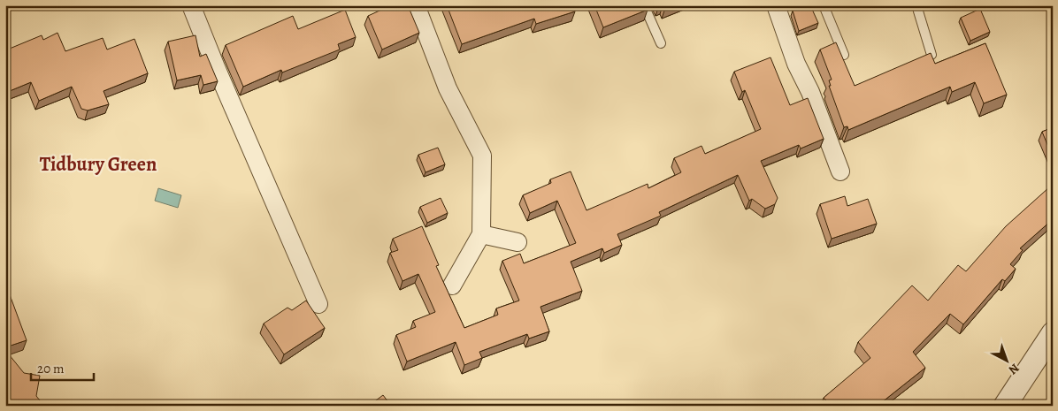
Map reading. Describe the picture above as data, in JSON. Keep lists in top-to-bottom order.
{
  "districts": ["Tidbury Green"],
  "scale_bar": "20 m",
  "north": "bottom right"
}
